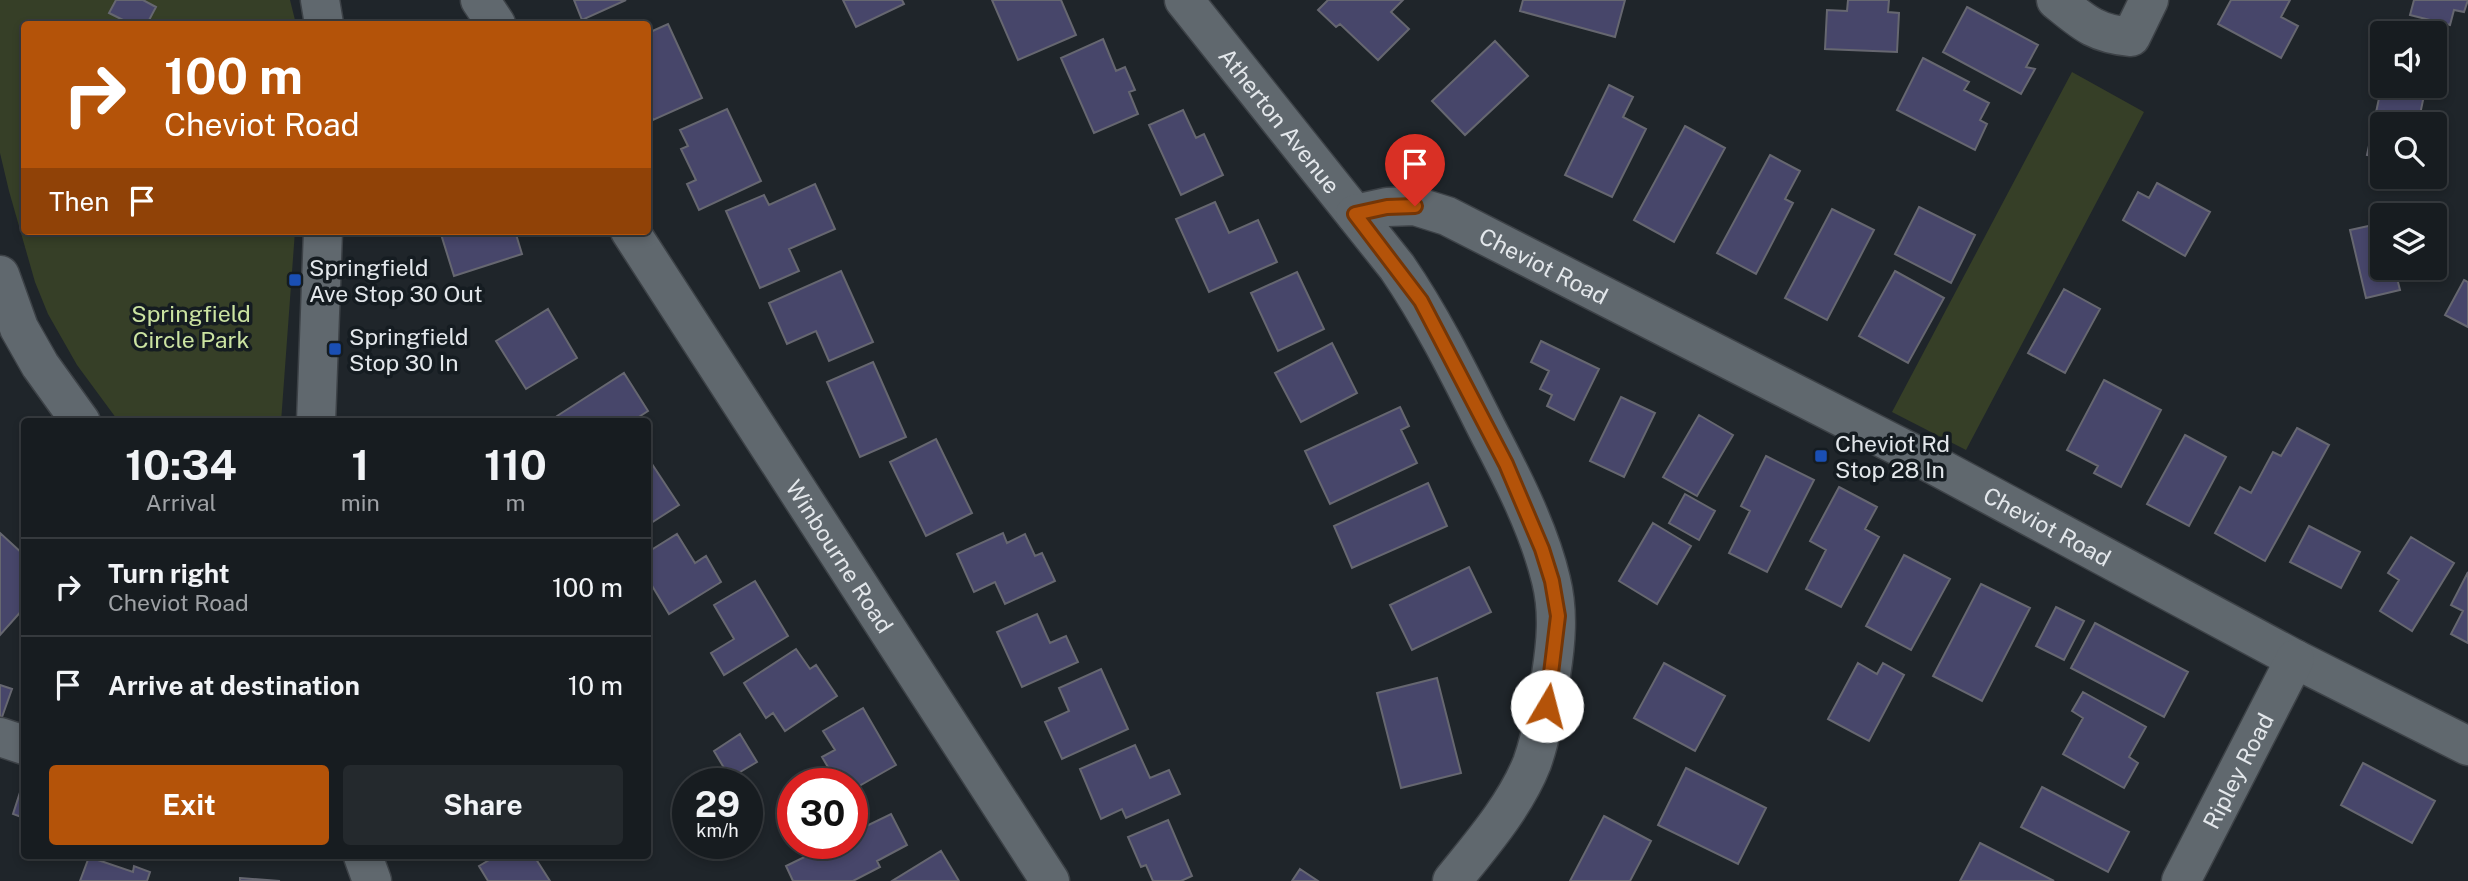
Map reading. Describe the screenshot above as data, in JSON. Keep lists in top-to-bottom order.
{
  "streets": {
    "street": [
      "Atherton Avenue",
      "Cheviot Road",
      "Winbourne Road",
      "Ripley Road"
    ]
  },
  "crossings": [
    ["Atherton Avenue", "Cheviot Road"],
    ["Cheviot Road", "Ripley Road"]
  ],
  "parks": ["Springfield Circle Park"],
  "places": {
    "transit": ["Springfield Ave Stop 30 Out", "Springfield Stop 30 In", "Cheviot Rd Stop 28 In"]
  },
  "page": {
    "turn": ["100 m", "Cheviot Road"],
    "then": "Then",
    "eta": [
      "10:34",
      "Arrival",
      "1",
      "min",
      "110",
      "m"
    ],
    "list": [
      {
        "name": "Turn right",
        "note": "Cheviot Road",
        "value": "100 m"
      },
      {
        "name": "Arrive at destination",
        "value": "10 m"
      }
    ],
    "buttons": ["Exit", "Share"],
    "speed": "29 km/h",
    "limit": "30"
  }
}
